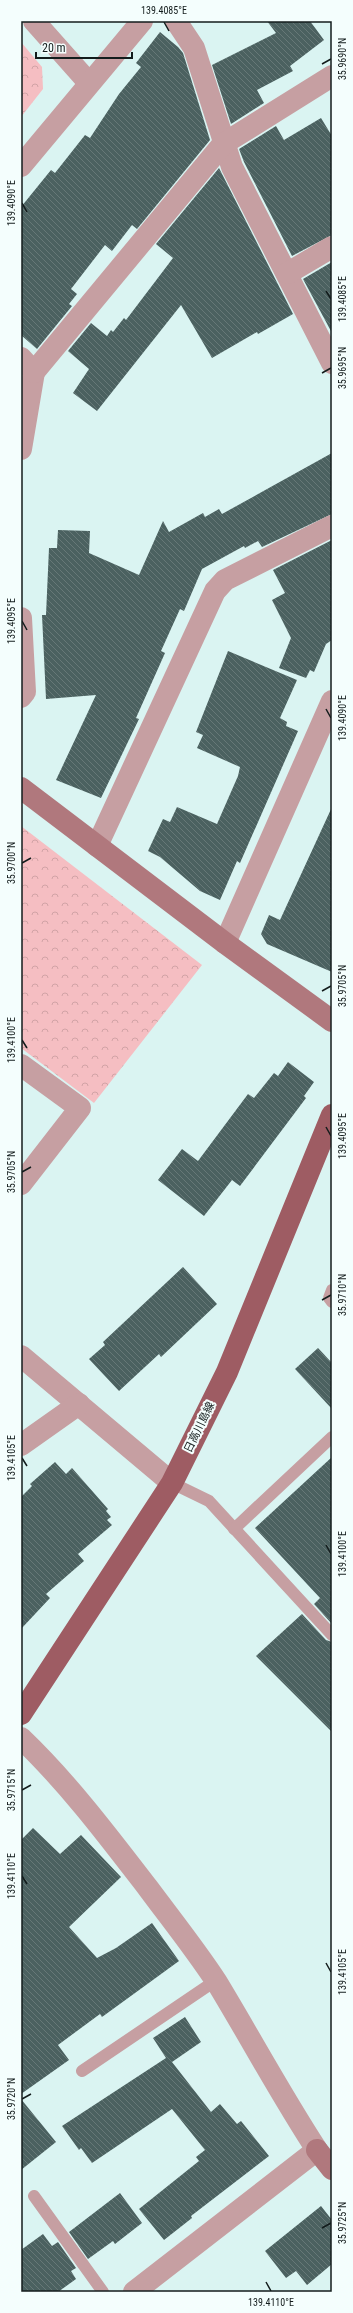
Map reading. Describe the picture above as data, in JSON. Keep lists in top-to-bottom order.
{
  "streets": {
    "main road": ["日高川島線"]
  },
  "scale_bar": "20 m",
  "coordinates": [
    "139.4085°E",
    "35.9690°N",
    "139.4090°E",
    "35.9695°N",
    "139.4095°E",
    "35.9700°N",
    "35.9705°N",
    "139.4100°E",
    "35.9710°N",
    "139.4105°E",
    "35.9715°N",
    "139.4110°E",
    "35.9720°N",
    "35.9725°N"
  ]
}
